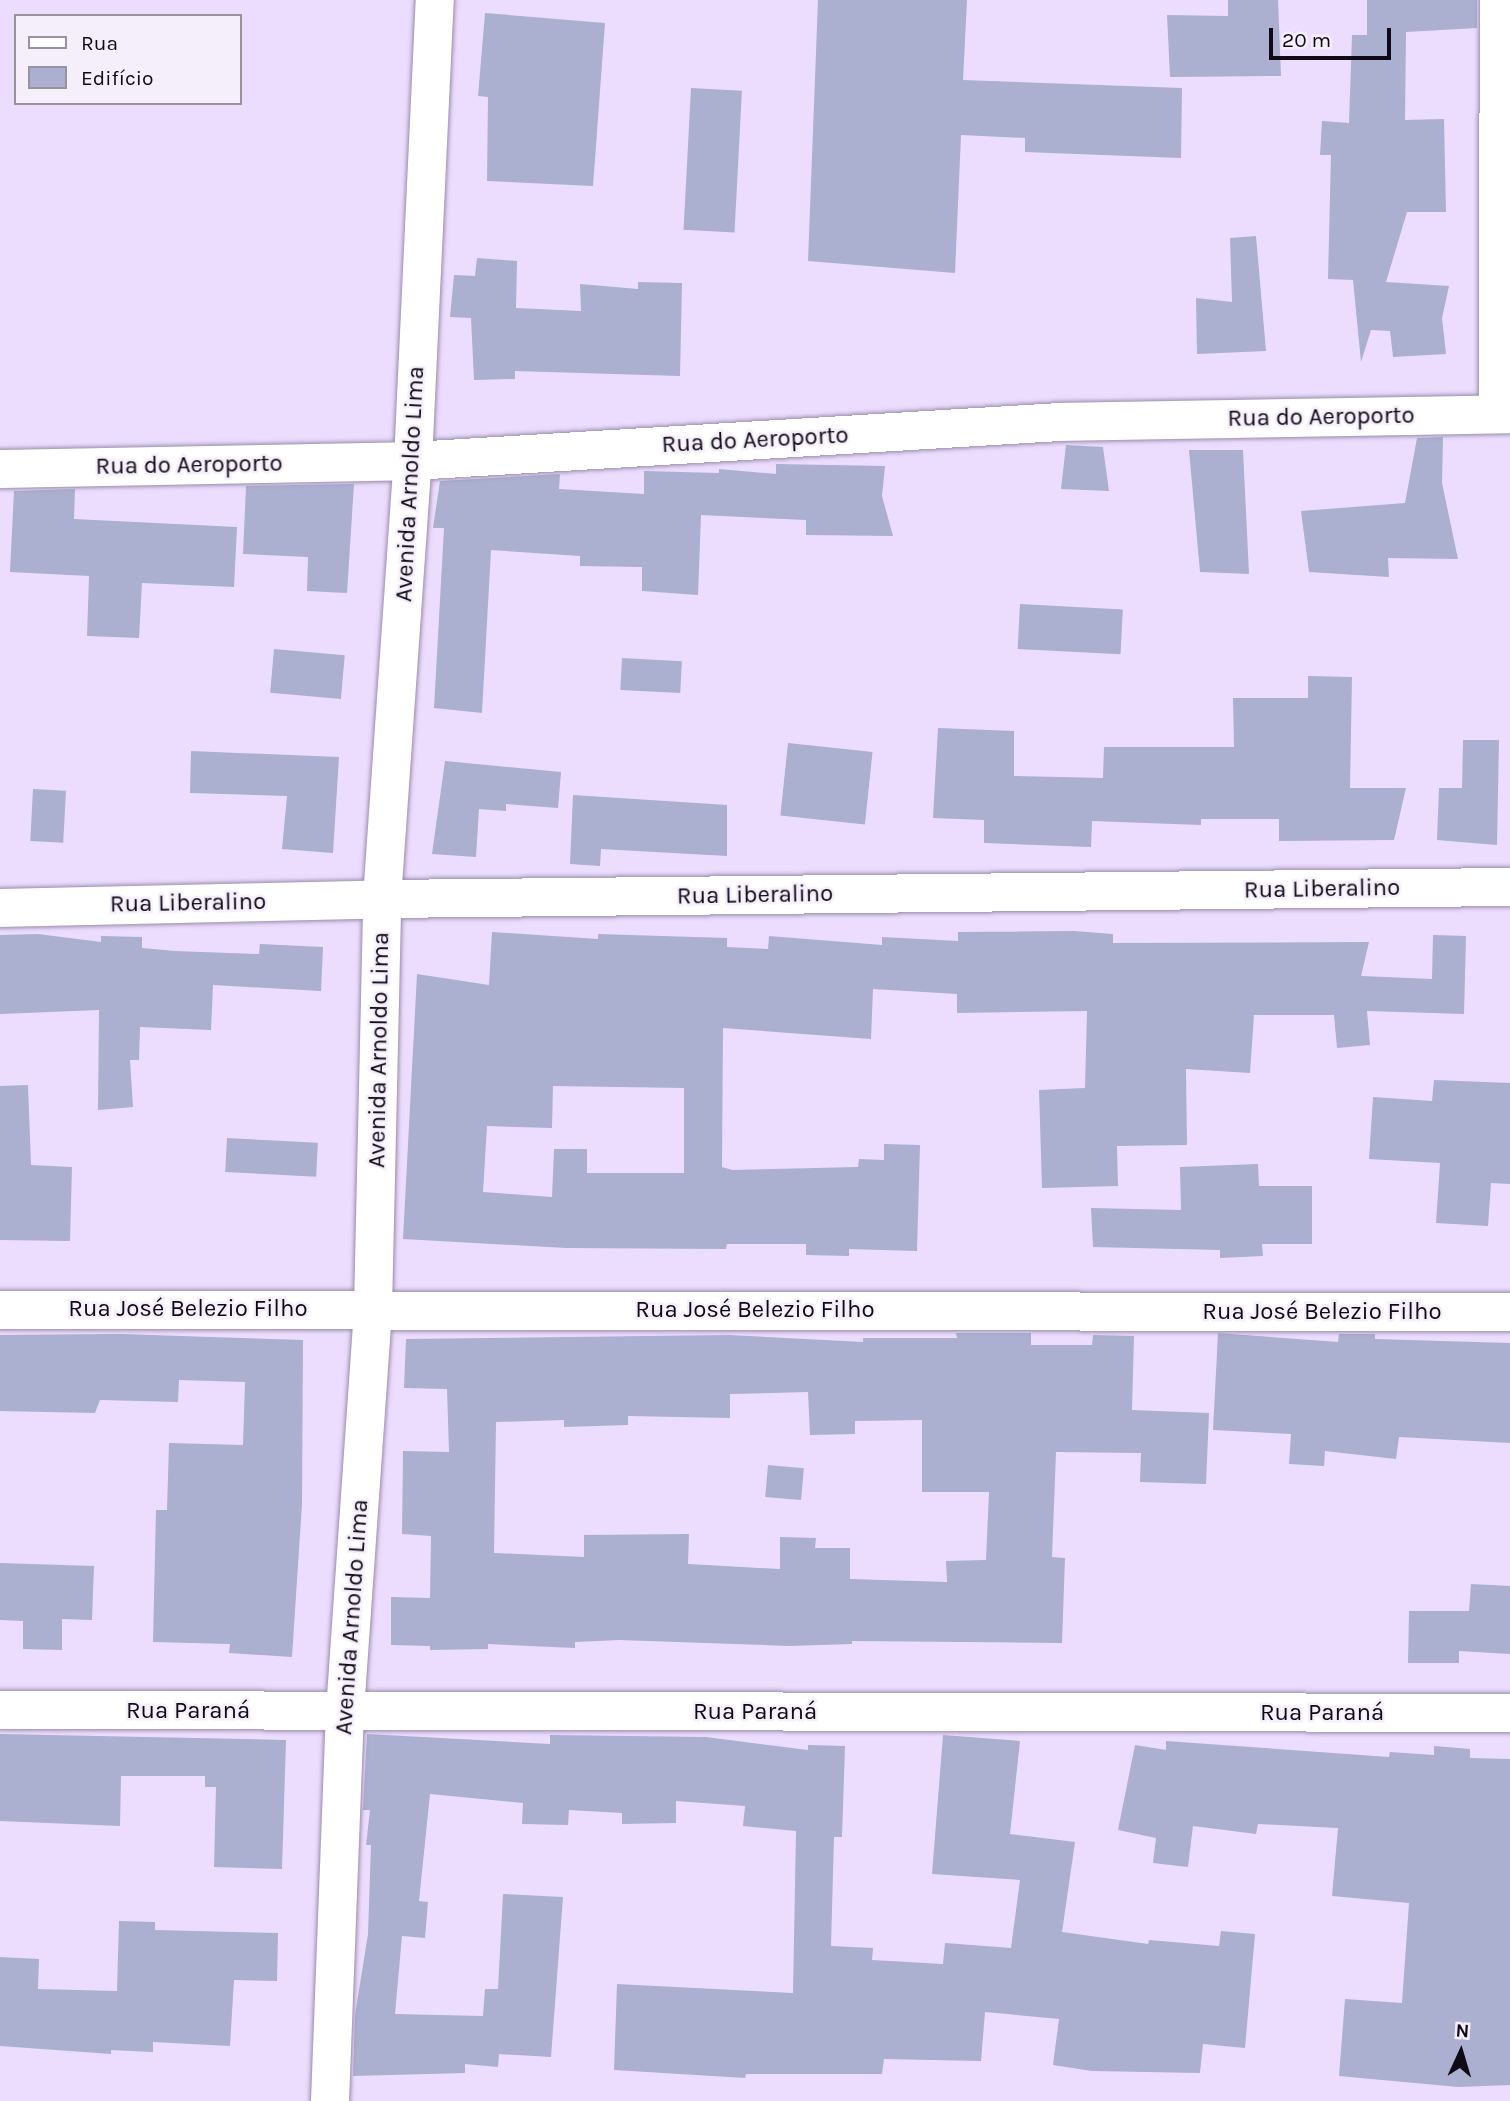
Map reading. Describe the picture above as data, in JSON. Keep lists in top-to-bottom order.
{
  "streets": {
    "street": [
      "Rua do Aeroporto",
      "Avenida Arnoldo Lima",
      "Rua Liberalino",
      "Rua José Belezio Filho",
      "Rua Paraná"
    ]
  },
  "crossings": [
    ["Rua do Aeroporto", "Avenida Arnoldo Lima"],
    ["Avenida Arnoldo Lima", "Rua Liberalino"],
    ["Avenida Arnoldo Lima", "Rua José Belezio Filho"],
    ["Avenida Arnoldo Lima", "Rua Paraná"]
  ],
  "legend": ["Rua", "Edifício"],
  "scale_bar": "20 m",
  "north": "top"
}
